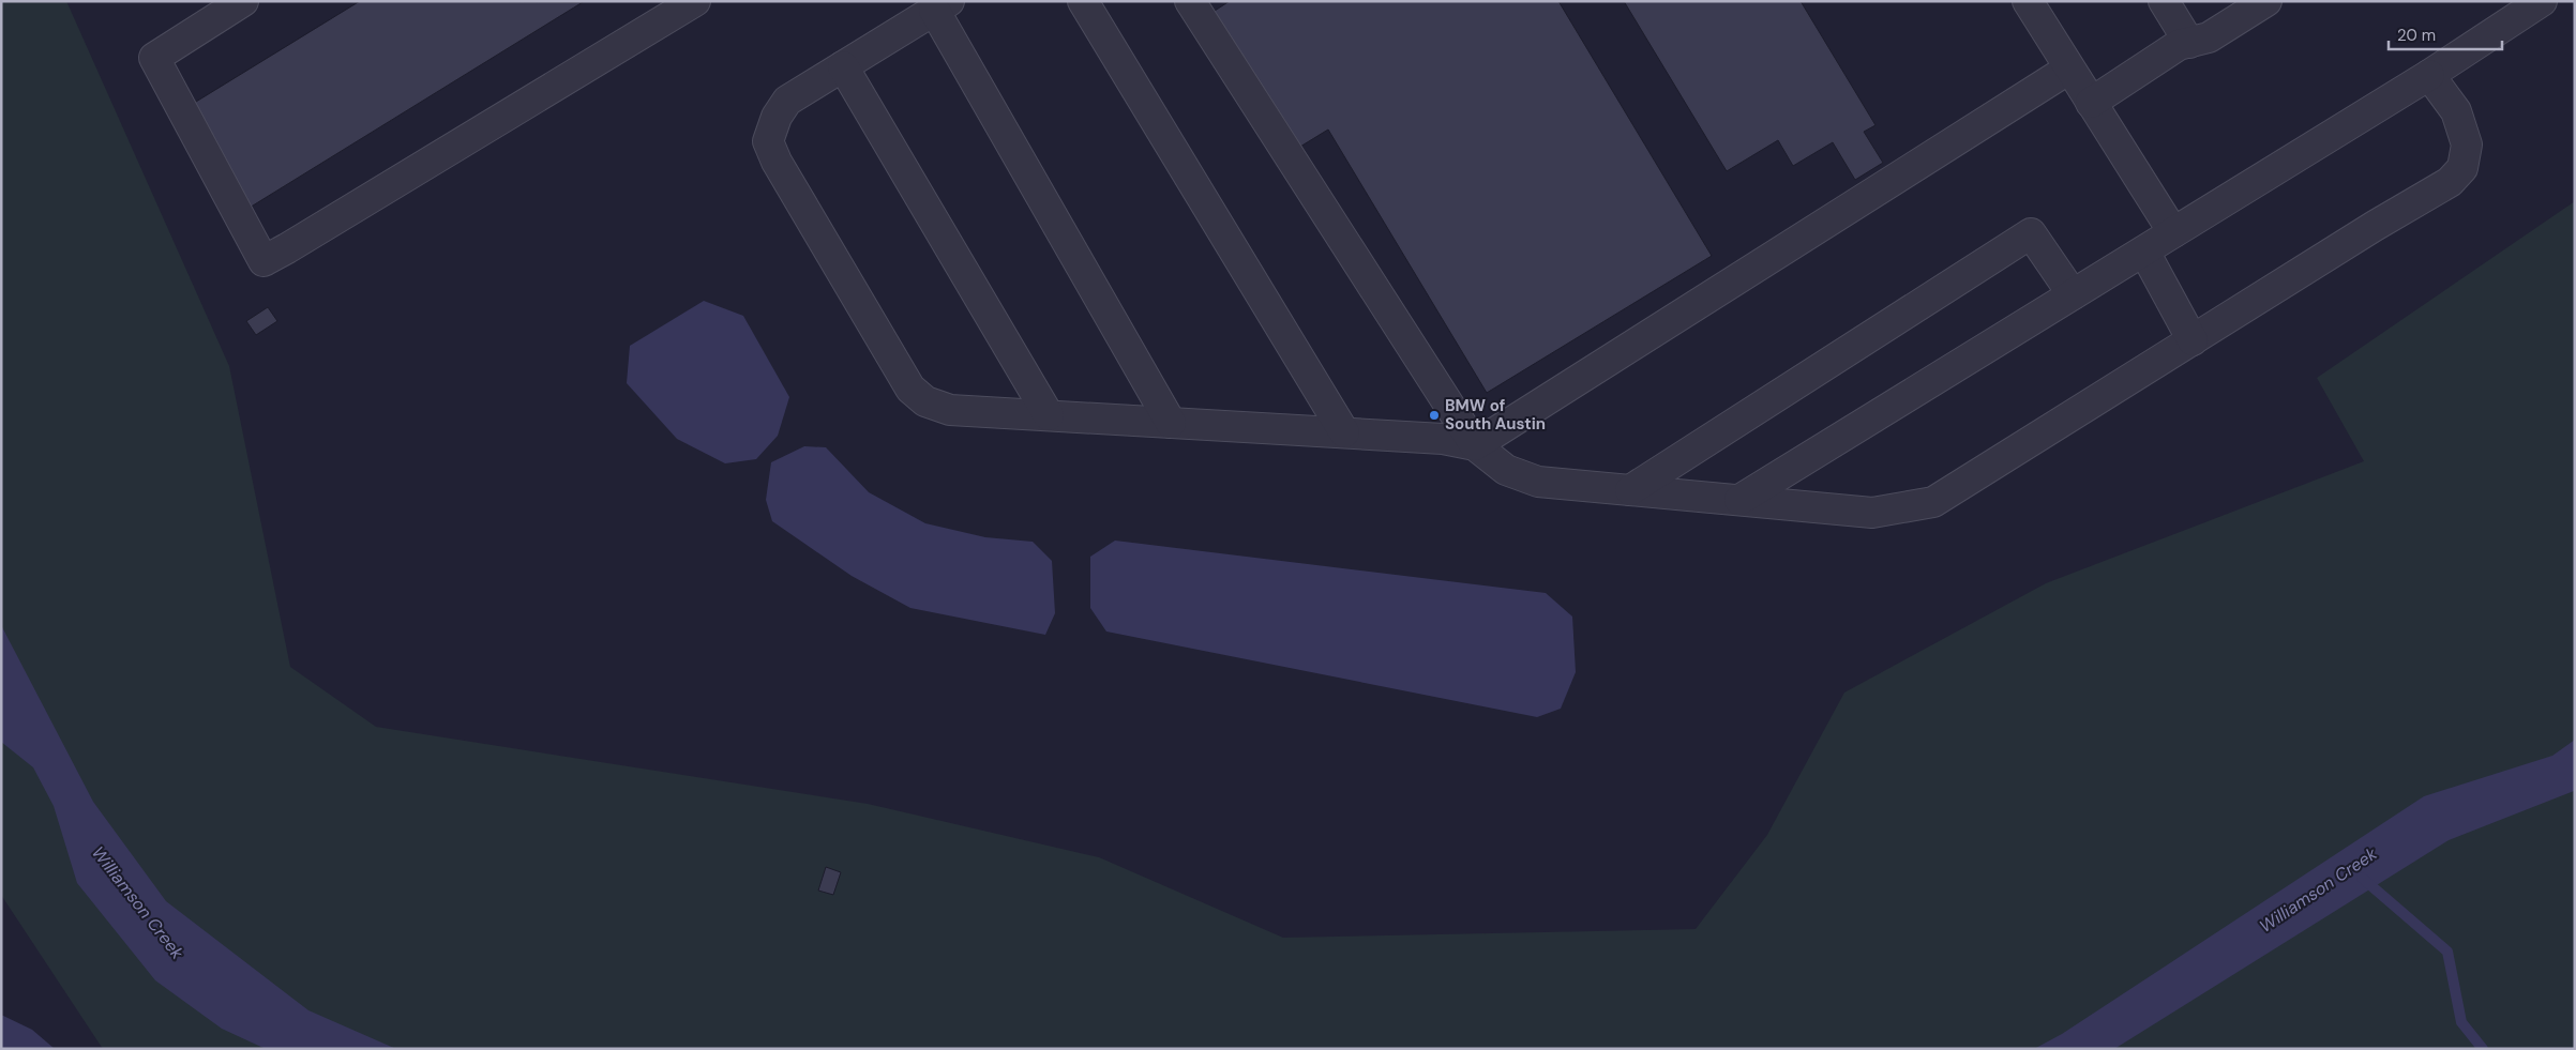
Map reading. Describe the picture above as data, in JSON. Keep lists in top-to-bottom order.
{
  "water": ["Williamson Creek"],
  "places": ["BMW of South Austin"],
  "scale_bar": "20 m"
}
